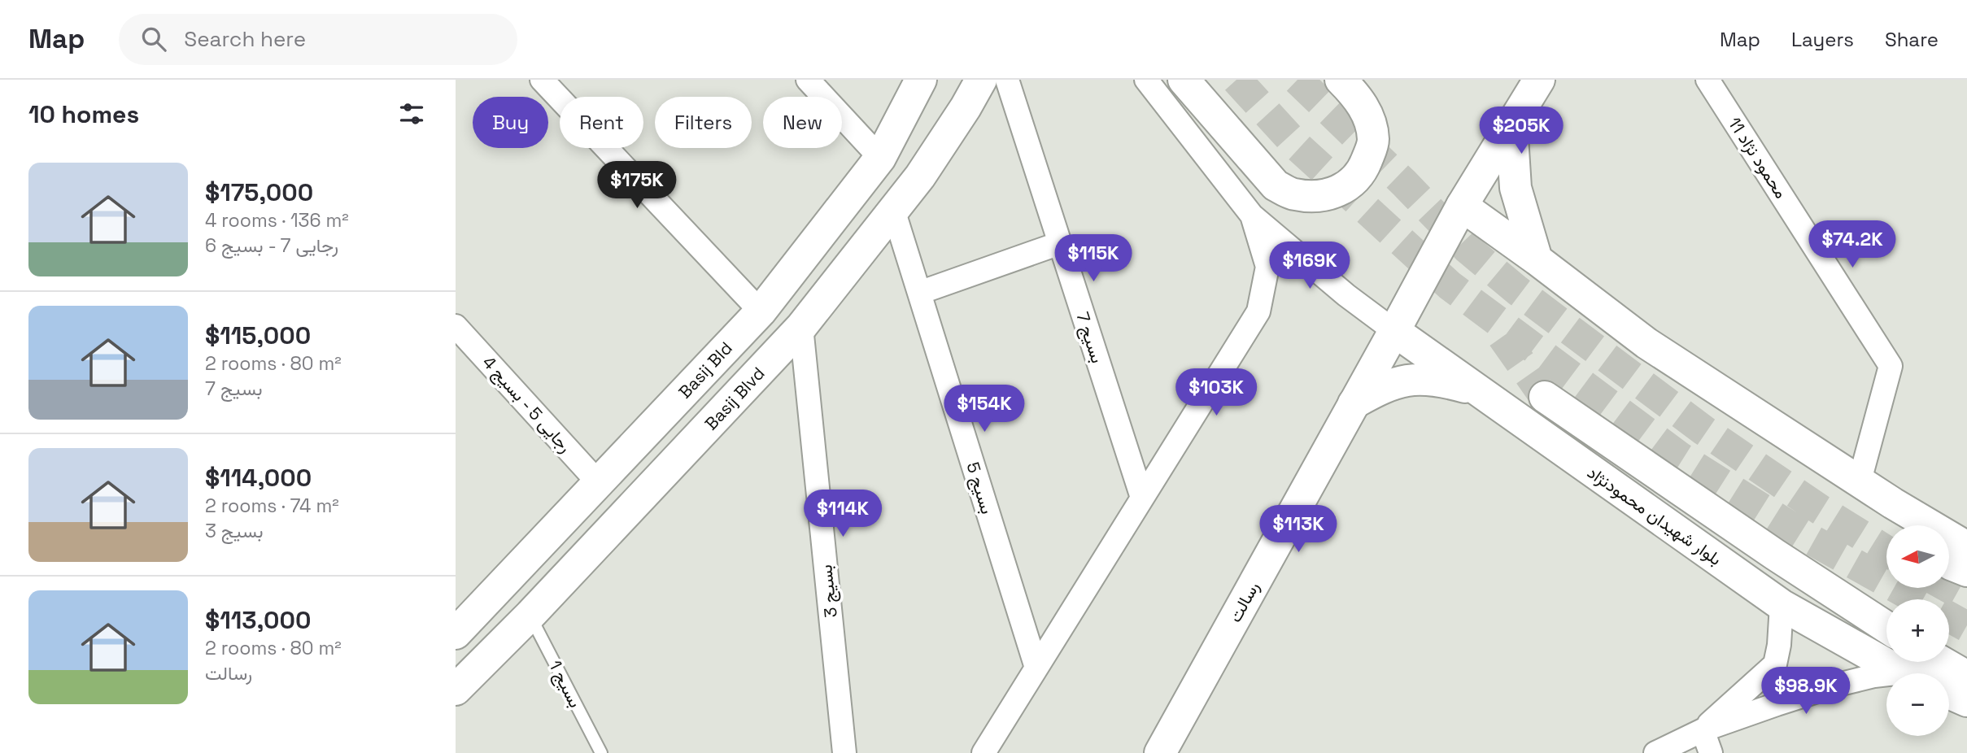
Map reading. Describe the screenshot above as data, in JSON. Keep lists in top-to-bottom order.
{
  "streets": {
    "main road": [
      "Basij Bld",
      "Basij Blvd",
      "بلوار شهیدان محمودنژاد",
      "رسالت"
    ],
    "street": [
      "محمود نژاد 11",
      "بسیج 7",
      "رجایی 5 - بسیج 4",
      "بسیج 5",
      "بسیج 3"
    ],
    "lane": ["بسیج 1"]
  },
  "crossings": [
    ["Basij Bld", "رجایی 5 - بسیج 4"],
    ["Basij Blvd", "بسیج 5"],
    ["Basij Blvd", "بسیج 3"],
    ["Basij Blvd", "بسیج 1"],
    ["بلوار شهیدان محمودنژاد", "رسالت"]
  ],
  "north": "left",
  "page": {
    "header": "Map",
    "search": "Search here",
    "nav": ["Map", "Layers", "Share"],
    "heading": "10 homes",
    "chip": [
      "Buy",
      "Rent",
      "Filters",
      "New"
    ],
    "price": [
      "$205K",
      "$175K",
      "$74.2K",
      "$115K",
      "$169K",
      "$103K",
      "$154K",
      "$114K",
      "$113K",
      "$98.9K"
    ],
    "list": [
      {
        "name": "$175,000",
        "note": "4 rooms · 136 m² · رجایی 7 - بسیج 6"
      },
      {
        "name": "$115,000",
        "note": "2 rooms · 80 m² · بسیج 7"
      },
      {
        "name": "$114,000",
        "note": "2 rooms · 74 m² · بسیج 3"
      },
      {
        "name": "$113,000",
        "note": "2 rooms · 80 m² · رسالت"
      }
    ],
    "map_buttons": ["+", "−"]
  }
}
